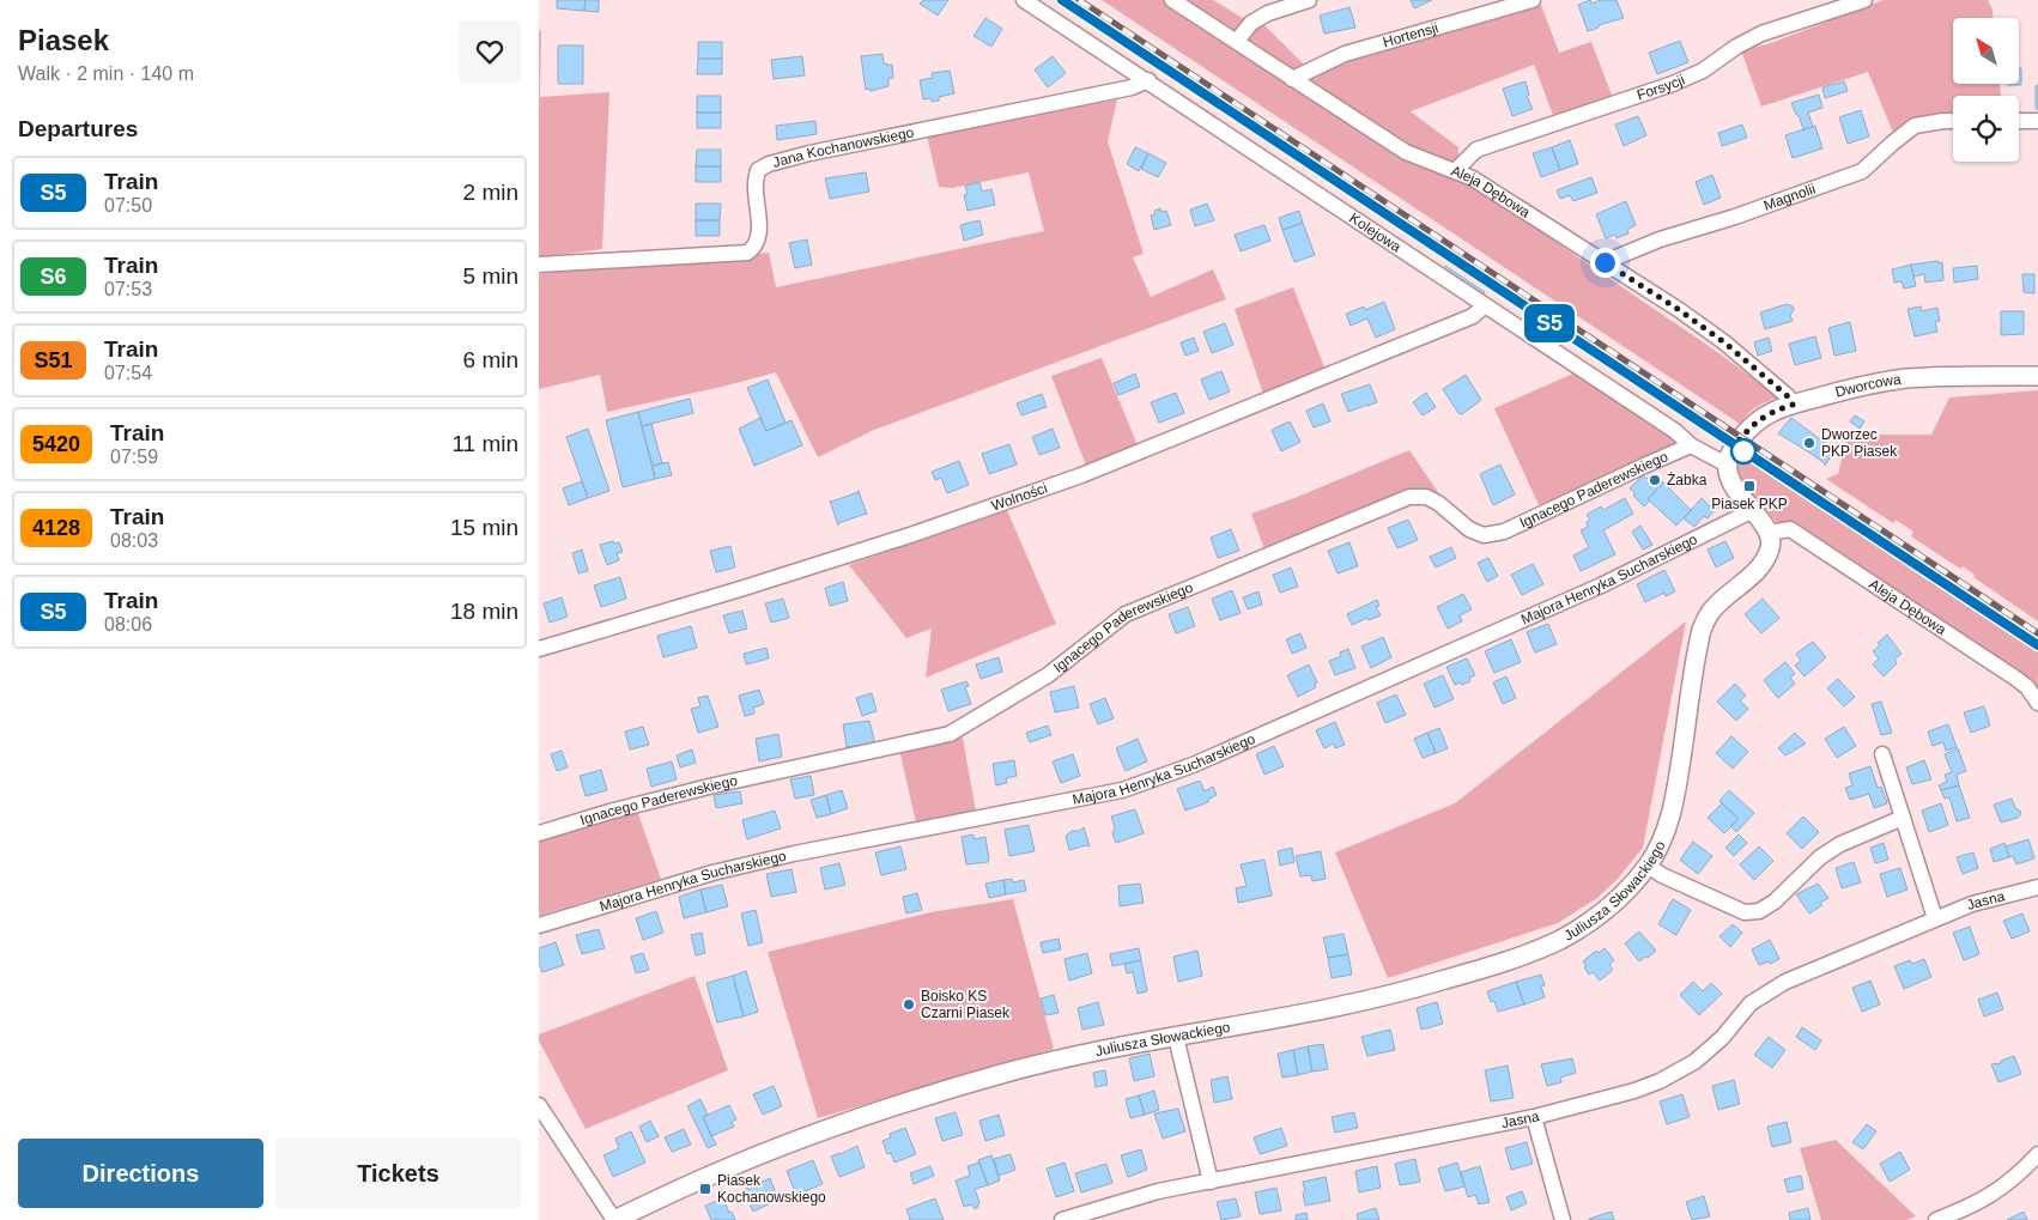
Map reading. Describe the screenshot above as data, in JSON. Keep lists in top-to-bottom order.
{
  "streets": {
    "street": [
      "Hortensji",
      "Forsycji",
      "Jana Kochanowskiego",
      "Aleja Dębowa",
      "Magnolii",
      "Kolejowa",
      "Dworcowa",
      "Ignacego Paderewskiego",
      "Wolności",
      "Majora Henryka Sucharskiego",
      "Juliusza Słowackiego",
      "Jasna"
    ]
  },
  "crossings": [
    ["Hortensji", "Aleja Dębowa"],
    ["Forsycji", "Aleja Dębowa"],
    ["Jana Kochanowskiego", "Kolejowa"],
    ["Aleja Dębowa", "Magnolii"],
    ["Aleja Dębowa", "Dworcowa"],
    ["Aleja Dębowa", "Juliusza Słowackiego"],
    ["Kolejowa", "Dworcowa"],
    ["Kolejowa", "Ignacego Paderewskiego"],
    ["Kolejowa", "Wolności"]
  ],
  "places": {
    "other": ["Dworzec PKP Piasek", "Żabka", "Boisko KS Czarni Piasek"],
    "transit": ["Piasek PKP", "Piasek Kochanowskiego"]
  },
  "north": "top left",
  "page": {
    "heading": [
      ["Piasek", "Walk · 2 min · 140 m"],
      "Departures"
    ],
    "on_map": "S5",
    "list": [
      {
        "mark": "S5",
        "name": "Train",
        "note": "07:50",
        "value": "2 min"
      },
      {
        "mark": "S6",
        "name": "Train",
        "note": "07:53",
        "value": "5 min"
      },
      {
        "mark": "S51",
        "name": "Train",
        "note": "07:54",
        "value": "6 min"
      },
      {
        "mark": "5420",
        "name": "Train",
        "note": "07:59",
        "value": "11 min"
      },
      {
        "mark": "4128",
        "name": "Train",
        "note": "08:03",
        "value": "15 min"
      },
      {
        "mark": "S5",
        "name": "Train",
        "note": "08:06",
        "value": "18 min"
      }
    ],
    "buttons": ["Directions", "Tickets"]
  }
}
